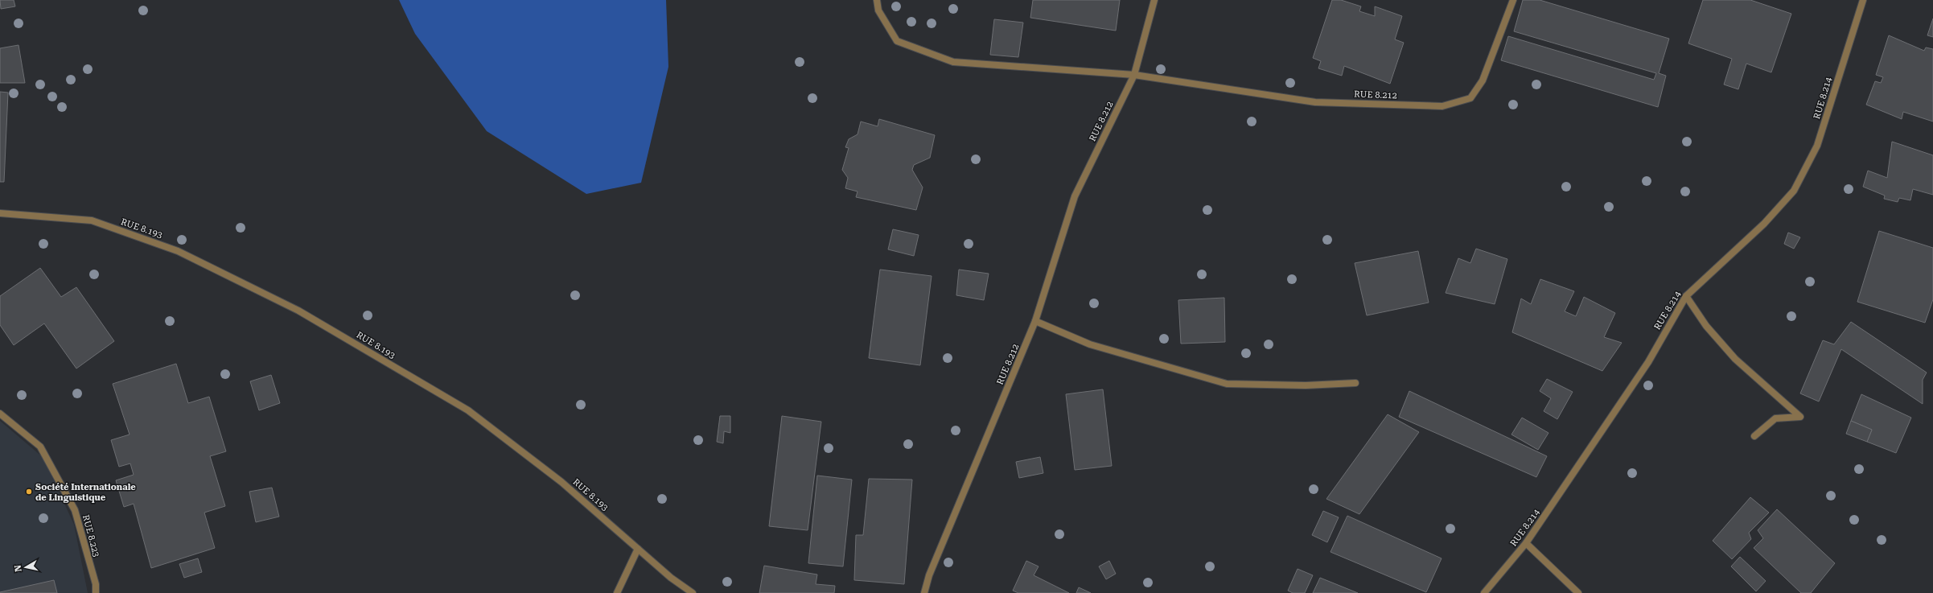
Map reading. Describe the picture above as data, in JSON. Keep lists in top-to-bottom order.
{
  "streets": {
    "street": [
      "RUE 8.212",
      "RUE 8.214",
      "RUE 8.193",
      "RUE 8.223"
    ]
  },
  "places": ["Société Internationale de Linguistique"],
  "north": "left"
}
